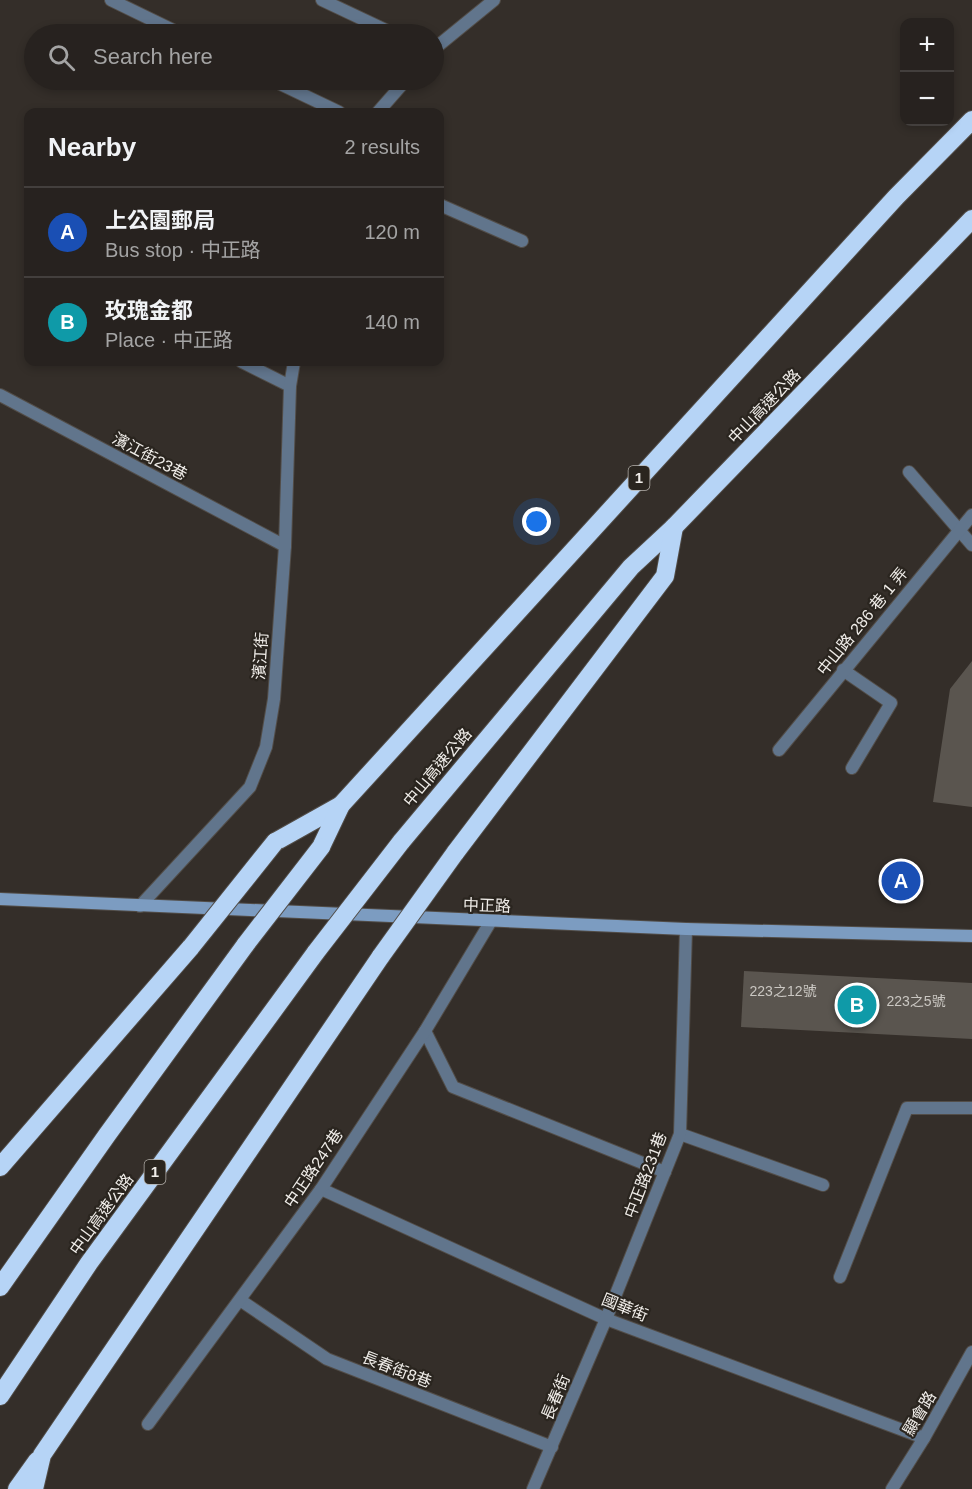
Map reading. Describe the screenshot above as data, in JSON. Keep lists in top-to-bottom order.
{
  "streets": {
    "highway": ["中山高速公路", "1"],
    "main road": ["中正路"],
    "street": [
      "濱江街23巷",
      "中山路 286 巷 1 弄",
      "濱江街",
      "中正路247巷",
      "中正路231巷",
      "國華街",
      "長春街8巷",
      "長春街",
      "顯會路"
    ]
  },
  "crossings": [
    ["濱江街23巷", "濱江街"],
    ["濱江街", "中正路"],
    ["中正路", "中正路247巷"],
    ["中正路", "中正路231巷"],
    ["中正路247巷", "國華街"],
    ["中正路247巷", "長春街8巷"],
    ["中正路231巷", "國華街"],
    ["中正路231巷", "長春街"],
    ["國華街", "長春街"],
    ["國華街", "顯會路"],
    ["長春街8巷", "長春街"]
  ],
  "house_numbers": ["223之12號", "223之5號"],
  "page": {
    "map_buttons": ["+", "−"],
    "search": "Search here",
    "heading": ["Nearby", "2 results"],
    "list": [
      {
        "mark": "A",
        "name": "上公園郵局",
        "note": "Bus stop · 中正路",
        "value": "120 m"
      },
      {
        "mark": "B",
        "name": "玫瑰金都",
        "note": "Place · 中正路",
        "value": "140 m"
      }
    ],
    "pins": ["A", "B"]
  }
}
